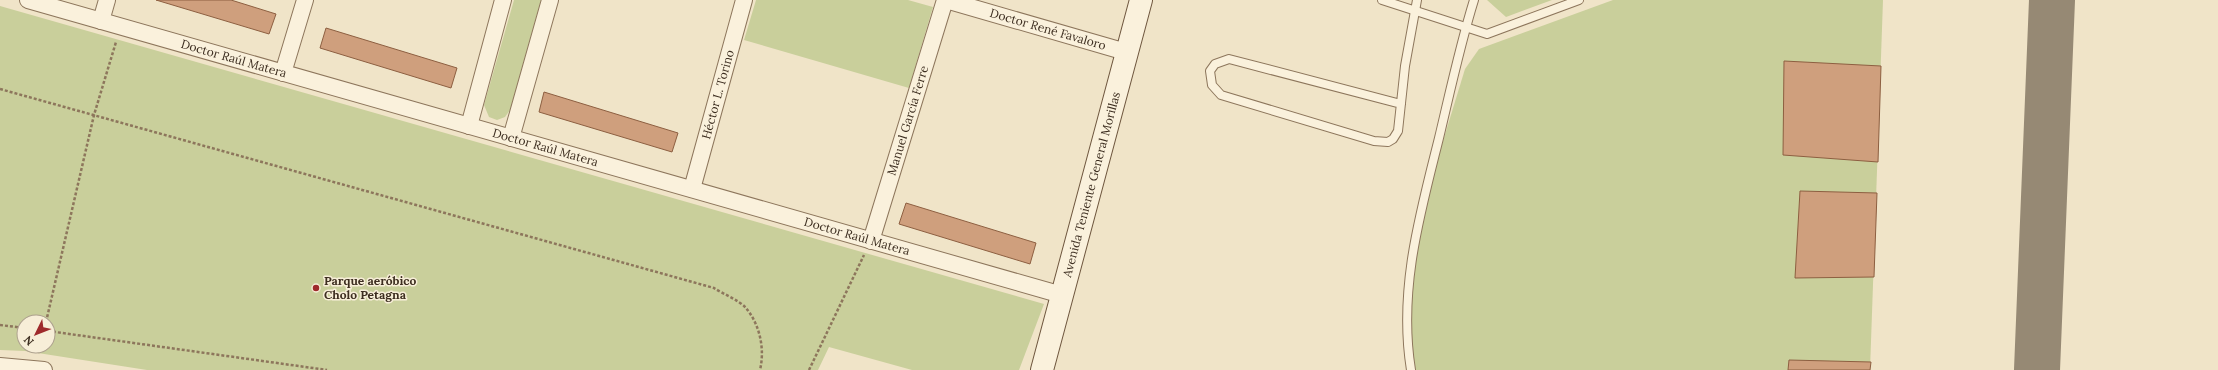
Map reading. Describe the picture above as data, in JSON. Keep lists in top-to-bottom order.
{
  "streets": {
    "main road": ["Avenida Teniente General Morillas"],
    "street": [
      "Doctor René Favaloro",
      "Doctor Raúl Matera",
      "Héctor L. Torino",
      "Manuel García Ferre"
    ]
  },
  "crossings": [
    ["Doctor René Favaloro", "Manuel García Ferre"],
    ["Doctor René Favaloro", "Avenida Teniente General Morillas"],
    ["Doctor Raúl Matera", "Héctor L. Torino"],
    ["Doctor Raúl Matera", "Manuel García Ferre"],
    ["Doctor Raúl Matera", "Avenida Teniente General Morillas"]
  ],
  "places": ["Parque aeróbico Cholo Petagna"],
  "north": "bottom left"
}
